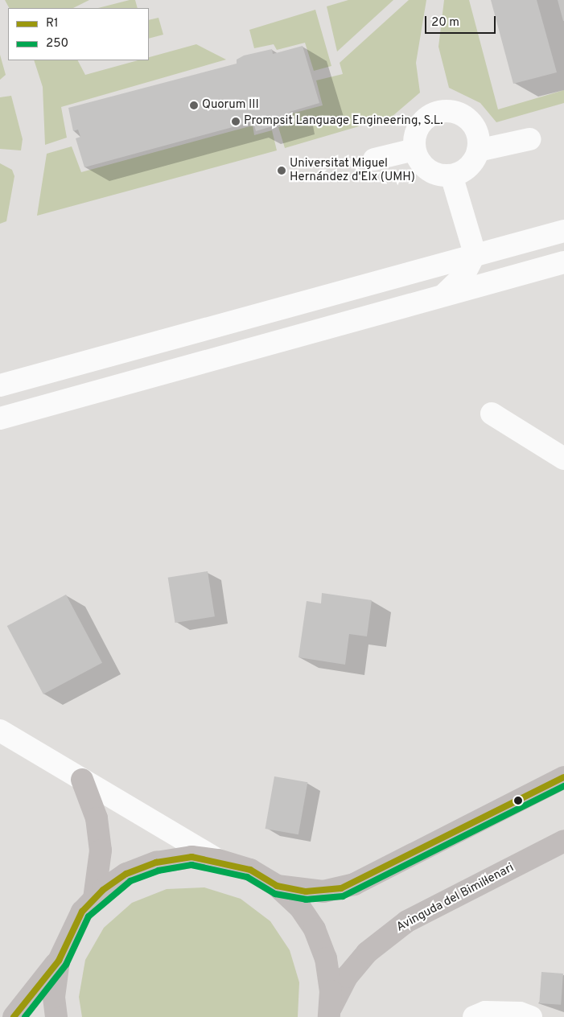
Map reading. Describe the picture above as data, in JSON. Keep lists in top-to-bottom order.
{
  "streets": {
    "main road": ["Avinguda del Bimil·lenari"]
  },
  "places": ["Quorum III", "Prompsit Language Engineering, S.L.", "Universitat Miguel Hernández d'Elx (UMH)"],
  "lines": ["transit line R1", "transit line 250"],
  "legend": ["R1", "250"],
  "scale_bar": "20 m"
}
